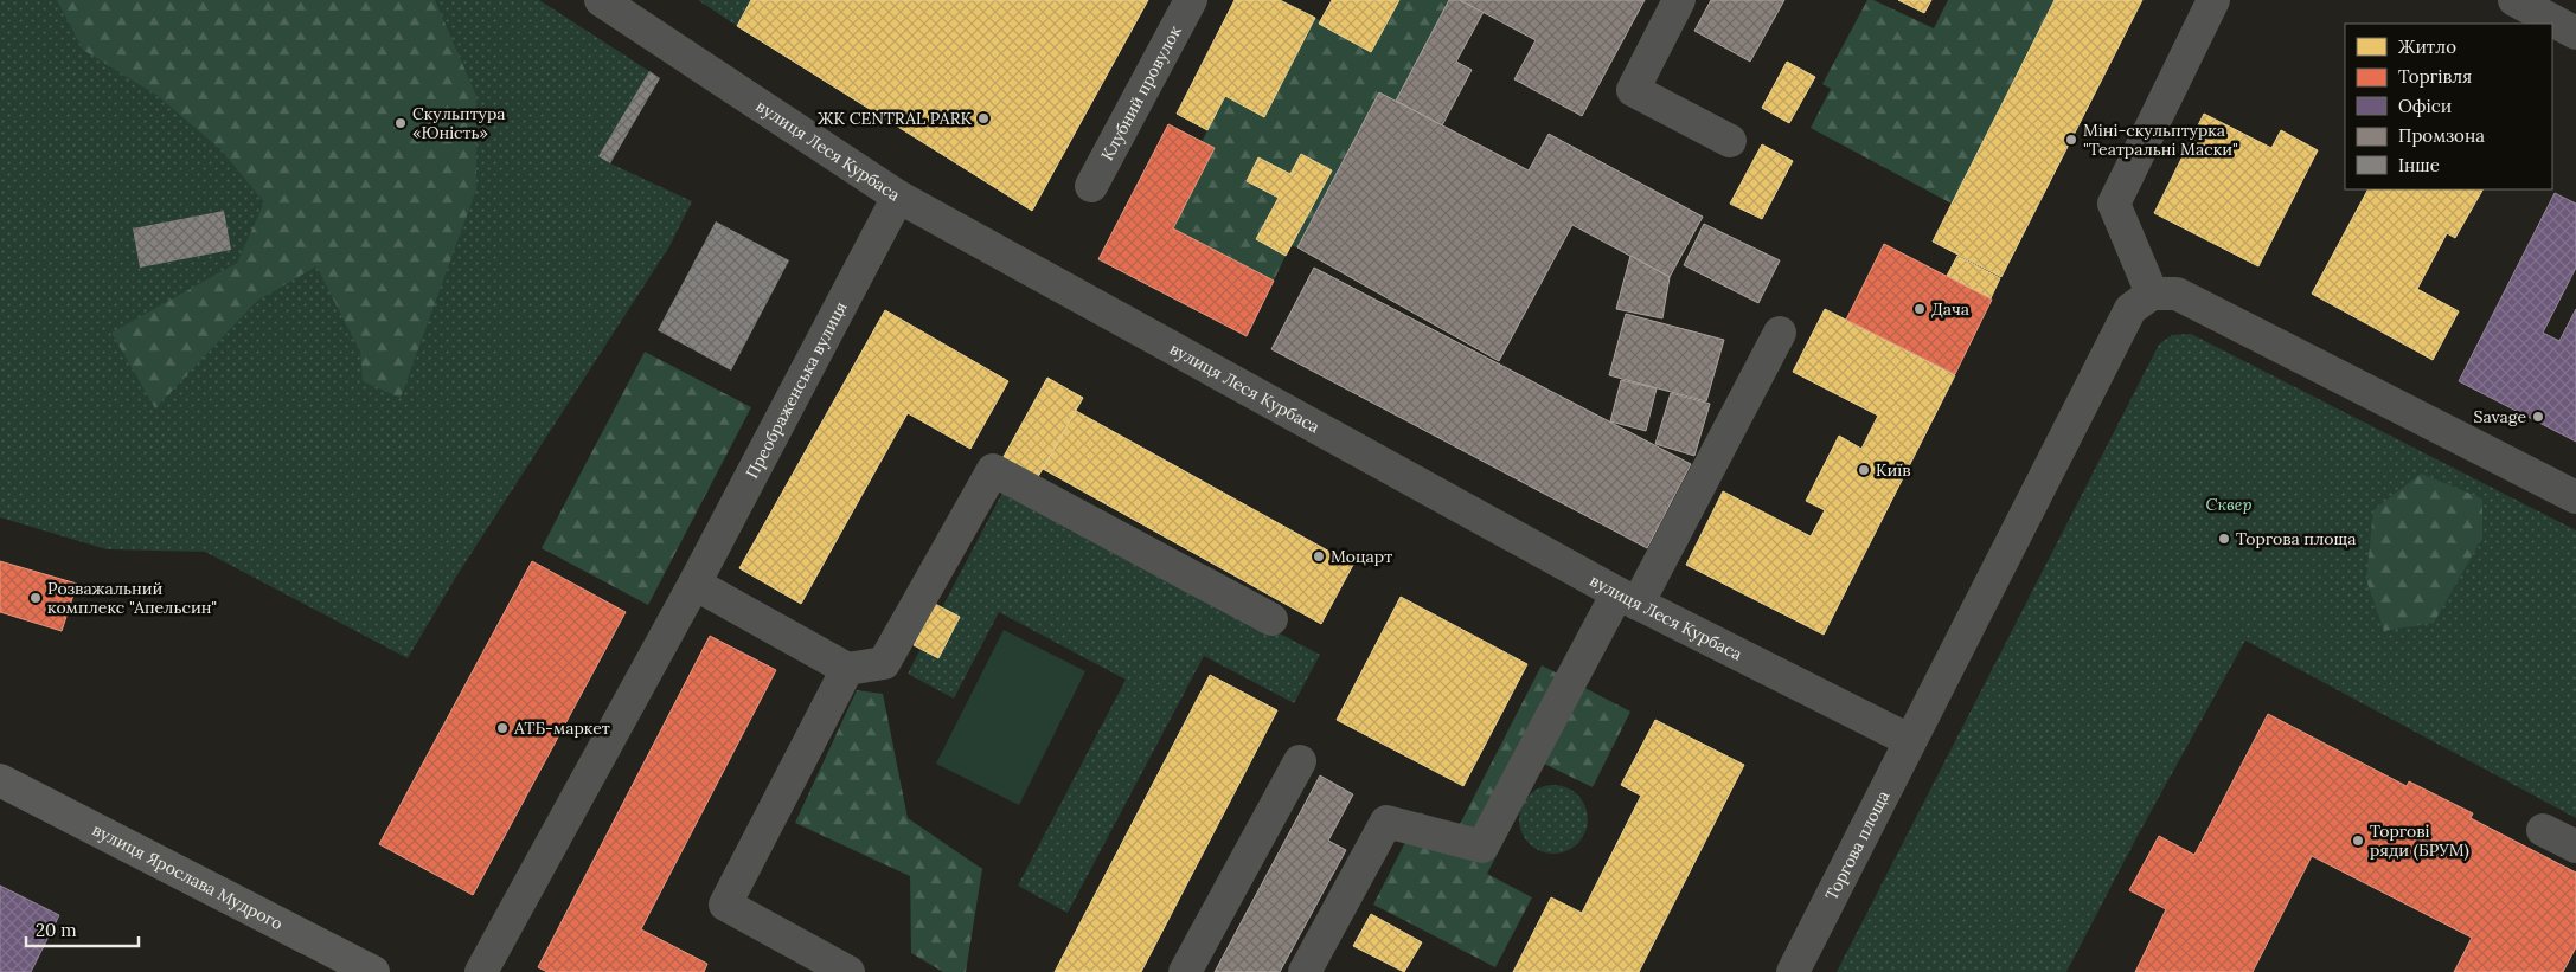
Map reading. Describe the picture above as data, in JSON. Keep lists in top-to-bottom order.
{
  "streets": {
    "main road": ["вулиця Ярослава Мудрого"],
    "street": [
      "Клубний провулок",
      "вулиця Леся Курбаса",
      "Преображенська вулиця",
      "Торгова площа"
    ]
  },
  "crossings": [
    ["вулиця Леся Курбаса", "Преображенська вулиця"],
    ["вулиця Леся Курбаса", "Торгова площа"]
  ],
  "parks": ["Сквер"],
  "places": [
    "ЖК CENTRAL PARK",
    "Скульптура «Юність»",
    "Міні-скульптурка \"Театральні Маски\"",
    "Дача",
    "Savage",
    "Київ",
    "Торгова площа",
    "Моцарт",
    "Розважальний комплекс \"Апельсин\"",
    "АТБ-маркет",
    "Торгові ряди (БРУМ)"
  ],
  "legend": [
    "Житло",
    "Торгівля",
    "Офіси",
    "Промзона",
    "Інше"
  ],
  "scale_bar": "20 m"
}
